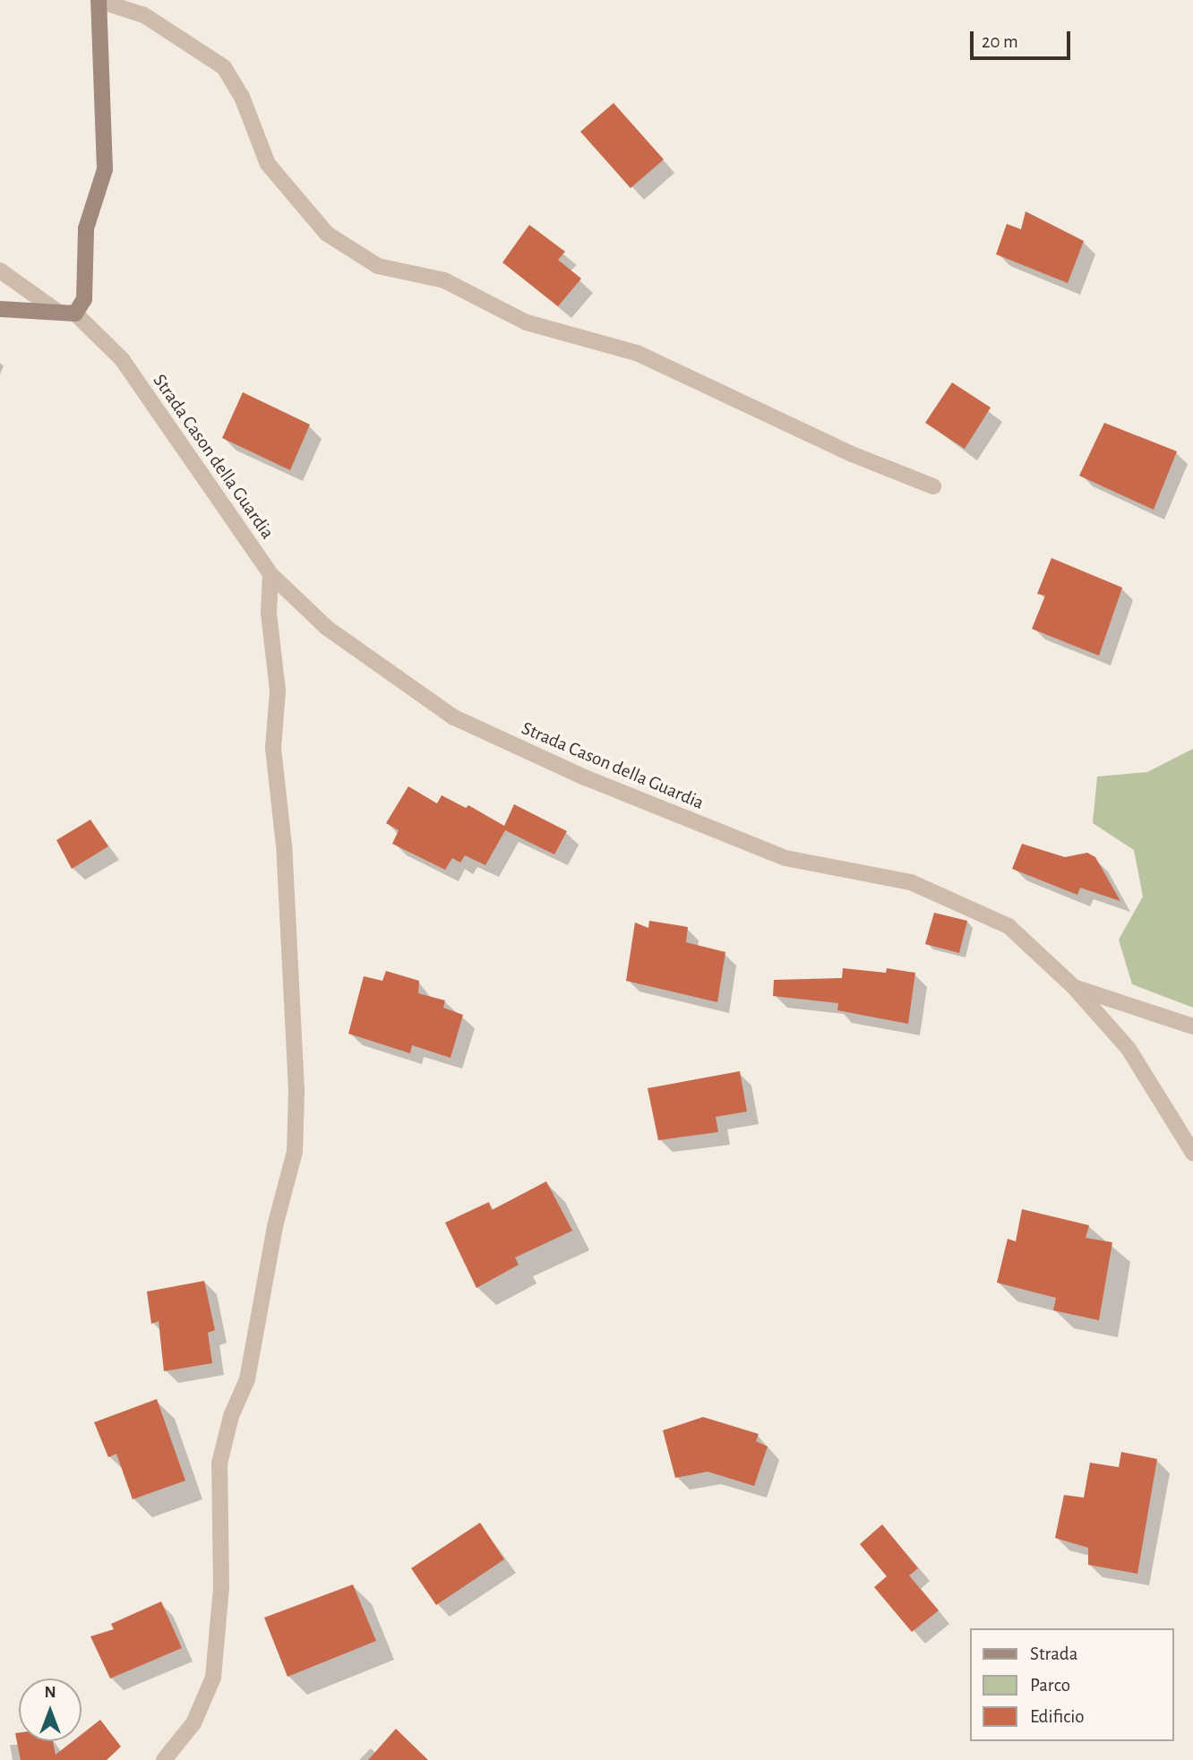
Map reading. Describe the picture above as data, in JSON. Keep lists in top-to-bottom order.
{
  "streets": {
    "street": ["Strada Cason della Guardia"]
  },
  "legend": ["Strada", "Parco", "Edificio"],
  "scale_bar": "20 m",
  "north": "top"
}
